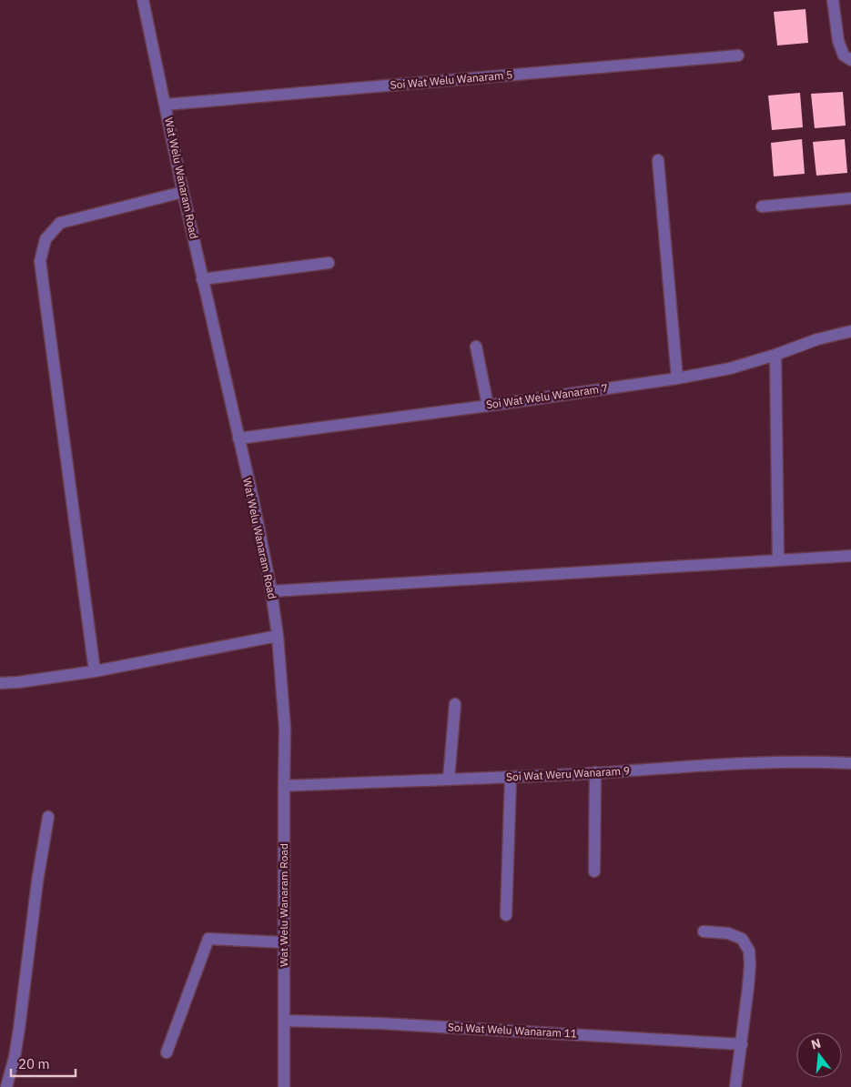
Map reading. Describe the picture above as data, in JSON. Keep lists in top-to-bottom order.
{
  "streets": {
    "street": [
      "Soi Wat Welu Wanaram 5",
      "Wat Welu Wanaram Road",
      "Soi Wat Welu Wanaram 7",
      "Soi Wat Weru Wanaram 9",
      "Soi Wat Welu Wanaram 11"
    ]
  },
  "crossings": [
    ["Soi Wat Welu Wanaram 5", "Wat Welu Wanaram Road"],
    ["Wat Welu Wanaram Road", "Soi Wat Welu Wanaram 7"],
    ["Wat Welu Wanaram Road", "Soi Wat Weru Wanaram 9"],
    ["Wat Welu Wanaram Road", "Soi Wat Welu Wanaram 11"]
  ],
  "scale_bar": "20 m",
  "north": "top"
}
